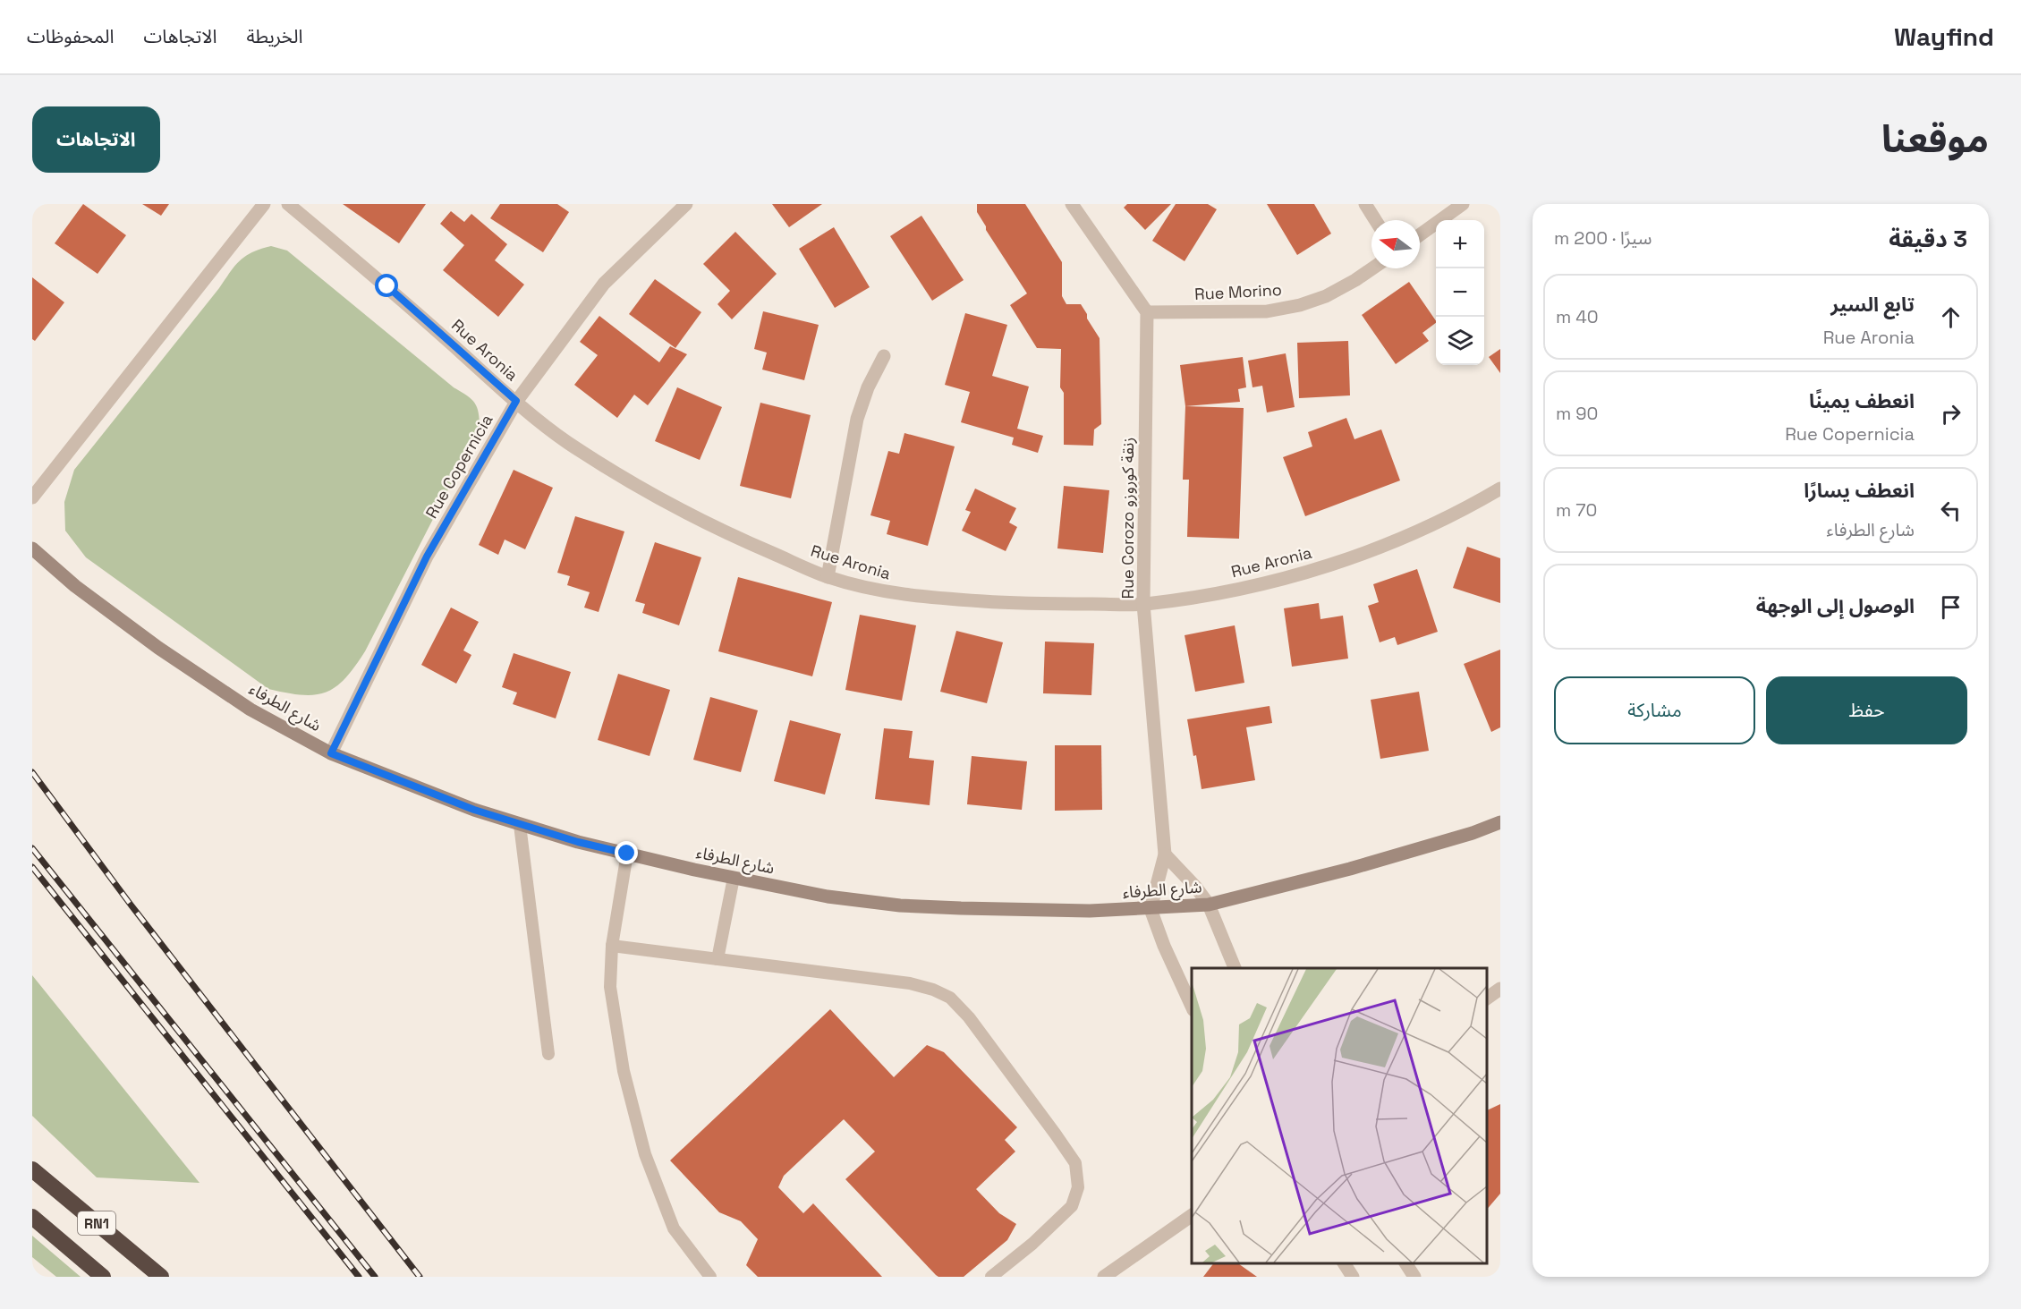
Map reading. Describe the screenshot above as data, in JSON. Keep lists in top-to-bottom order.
{
  "streets": {
    "highway": ["RN1"],
    "street": [
      "Rue Morino",
      "Rue Aronia",
      "Rue Copernicia",
      "Rue Corozo زنقة كوروزو",
      "شارع الطرفاء"
    ]
  },
  "crossings": [
    ["Rue Morino", "Rue Corozo زنقة كوروزو"],
    ["Rue Aronia", "Rue Copernicia"],
    ["Rue Aronia", "Rue Corozo زنقة كوروزو"],
    ["Rue Copernicia", "شارع الطرفاء"],
    ["Rue Corozo زنقة كوروزو", "شارع الطرفاء"]
  ],
  "north": "left",
  "page": {
    "header": "Wayfind",
    "nav": ["الخريطة", "الاتجاهات", "المحفوظات"],
    "title": "موقعنا",
    "buttons": [
      "الاتجاهات",
      ["حفظ", "مشاركة"]
    ],
    "heading": ["3 دقيقة", "سيرًا · 200 m"],
    "map_buttons": ["+", "−"],
    "list": [
      ["تابع السير", "Rue Aronia", "40 m"],
      ["انعطف يمينًا", "Rue Copernicia", "90 m"],
      ["انعطف يسارًا", "شارع الطرفاء", "70 m"],
      "الوصول إلى الوجهة"
    ]
  }
}
